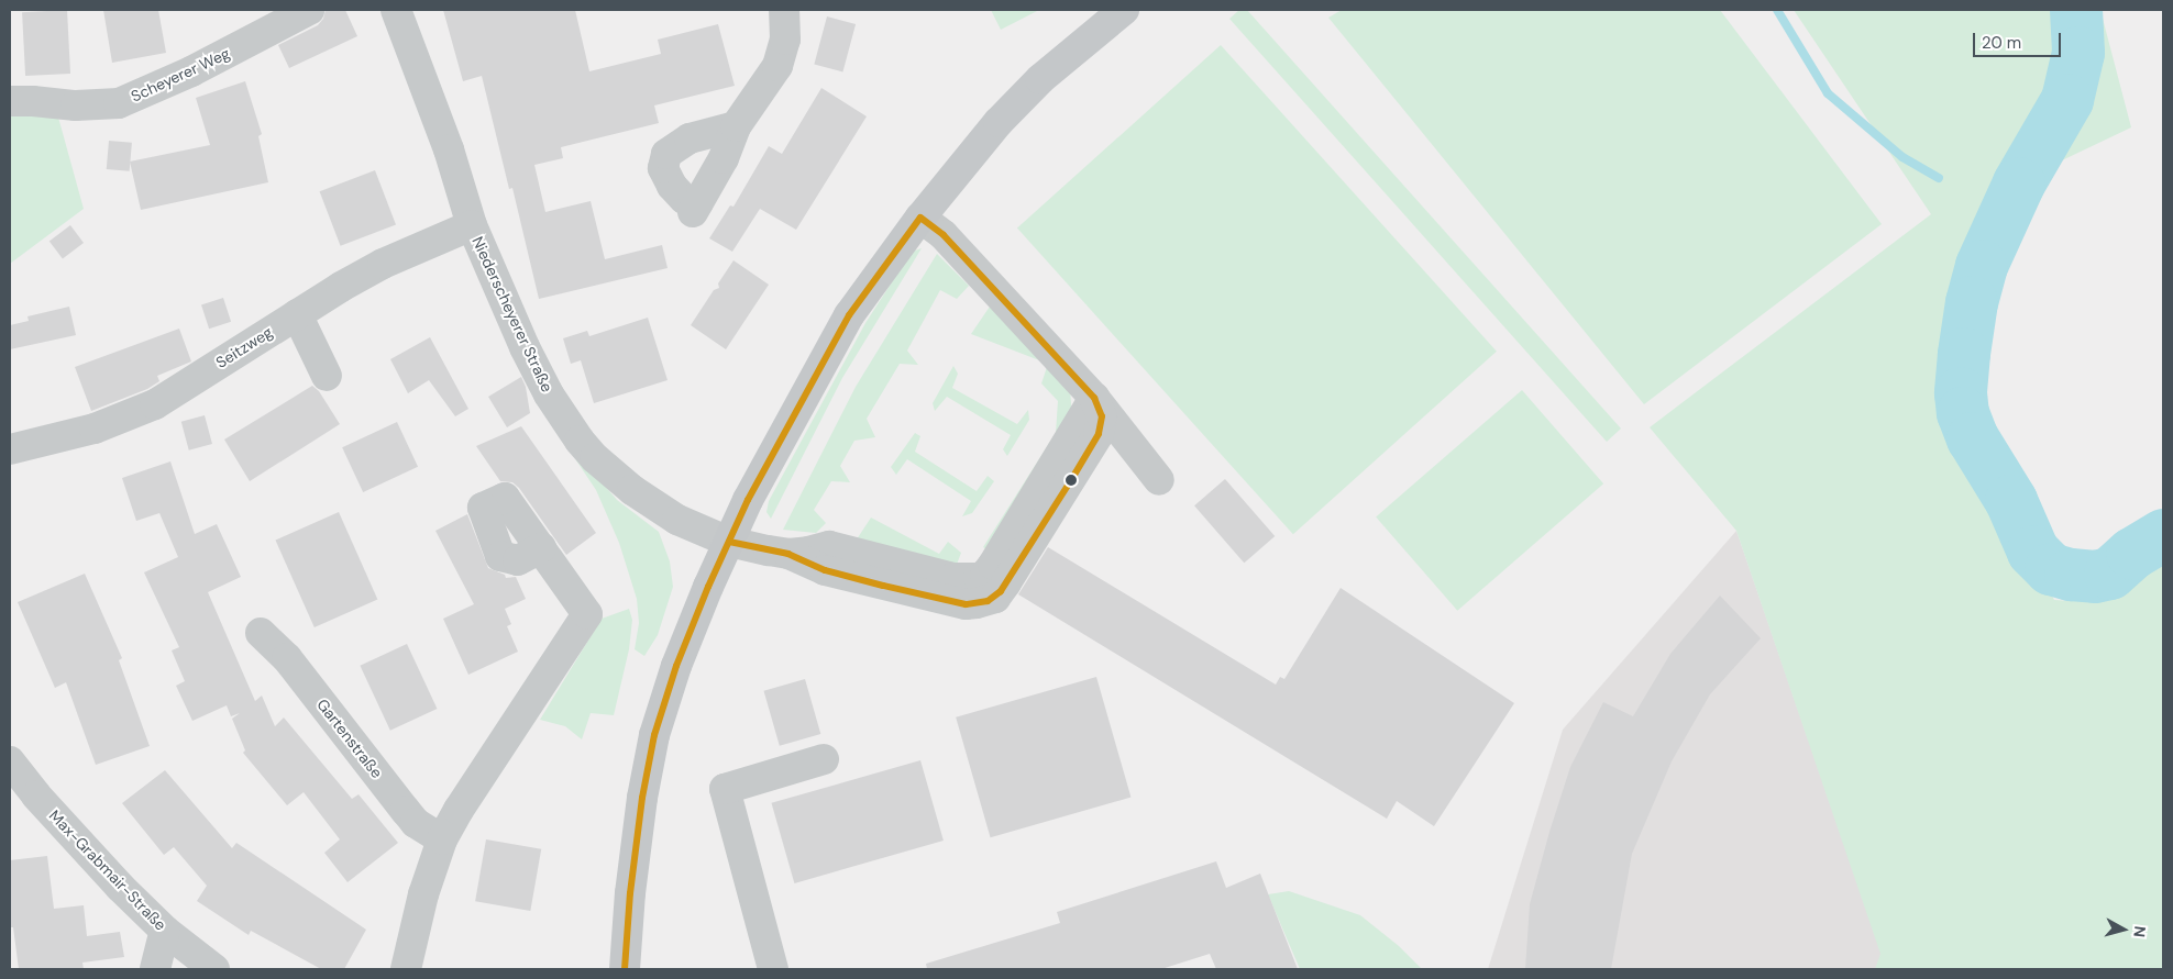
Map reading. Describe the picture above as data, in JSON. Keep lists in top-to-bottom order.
{
  "streets": {
    "street": [
      "Scheyerer Weg",
      "Niederscheyerer Straße",
      "Seitzweg",
      "Gartenstraße",
      "Max-Grabmair-Straße"
    ]
  },
  "crossings": [
    ["Niederscheyerer Straße", "Seitzweg"]
  ],
  "scale_bar": "20 m",
  "north": "right"
}
